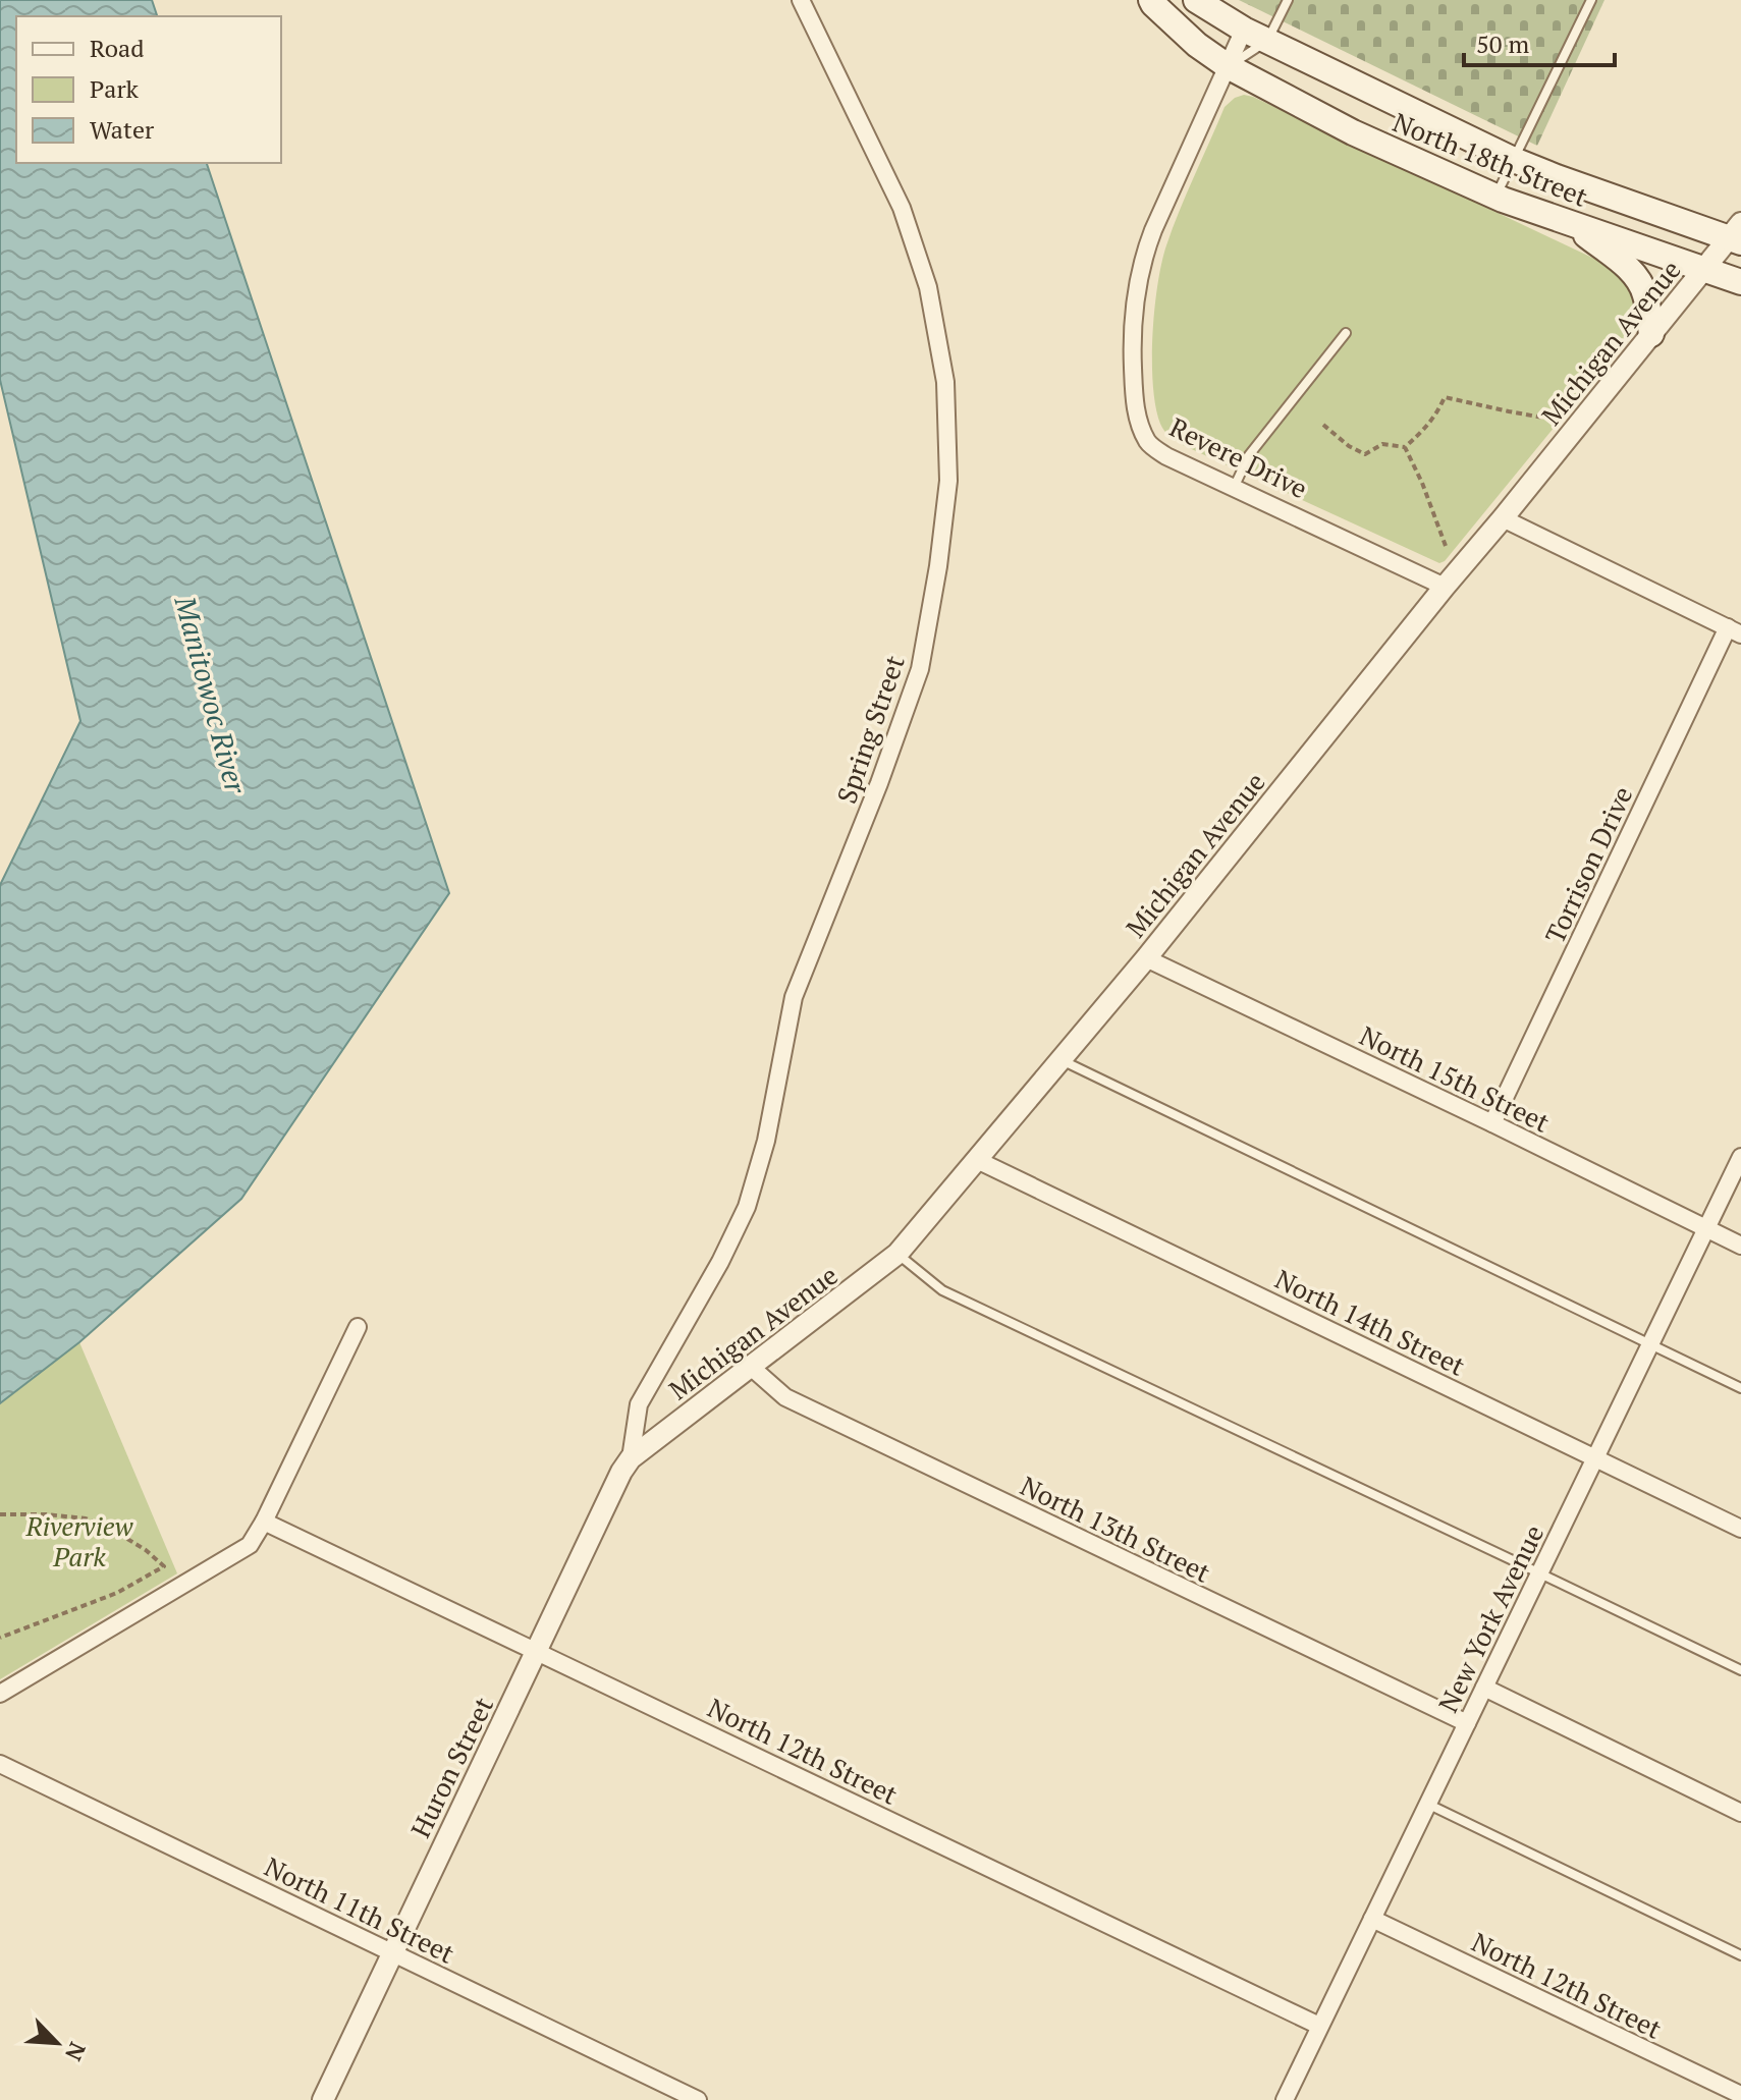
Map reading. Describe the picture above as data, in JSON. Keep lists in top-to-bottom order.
{
  "streets": {
    "main road": ["North 18th Street"],
    "street": [
      "Michigan Avenue",
      "Revere Drive",
      "Spring Street",
      "Torrison Drive",
      "North 15th Street",
      "North 14th Street",
      "North 13th Street",
      "New York Avenue",
      "North 12th Street",
      "Huron Street",
      "North 11th Street"
    ]
  },
  "crossings": [
    ["North 18th Street", "Michigan Avenue"],
    ["North 18th Street", "Revere Drive"],
    ["Michigan Avenue", "Revere Drive"],
    ["Michigan Avenue", "Spring Street"],
    ["Michigan Avenue", "North 15th Street"],
    ["Michigan Avenue", "North 14th Street"],
    ["Michigan Avenue", "North 13th Street"],
    ["Michigan Avenue", "Huron Street"],
    ["Spring Street", "Huron Street"],
    ["Torrison Drive", "North 15th Street"],
    ["North 15th Street", "New York Avenue"],
    ["North 14th Street", "New York Avenue"],
    ["North 13th Street", "New York Avenue"],
    ["New York Avenue", "North 12th Street"],
    ["North 12th Street", "Huron Street"],
    ["Huron Street", "North 11th Street"]
  ],
  "water": ["Manitowoc River"],
  "parks": ["Riverview Park"],
  "legend": ["Road", "Park", "Water"],
  "scale_bar": "50 m",
  "north": "bottom right"
}
